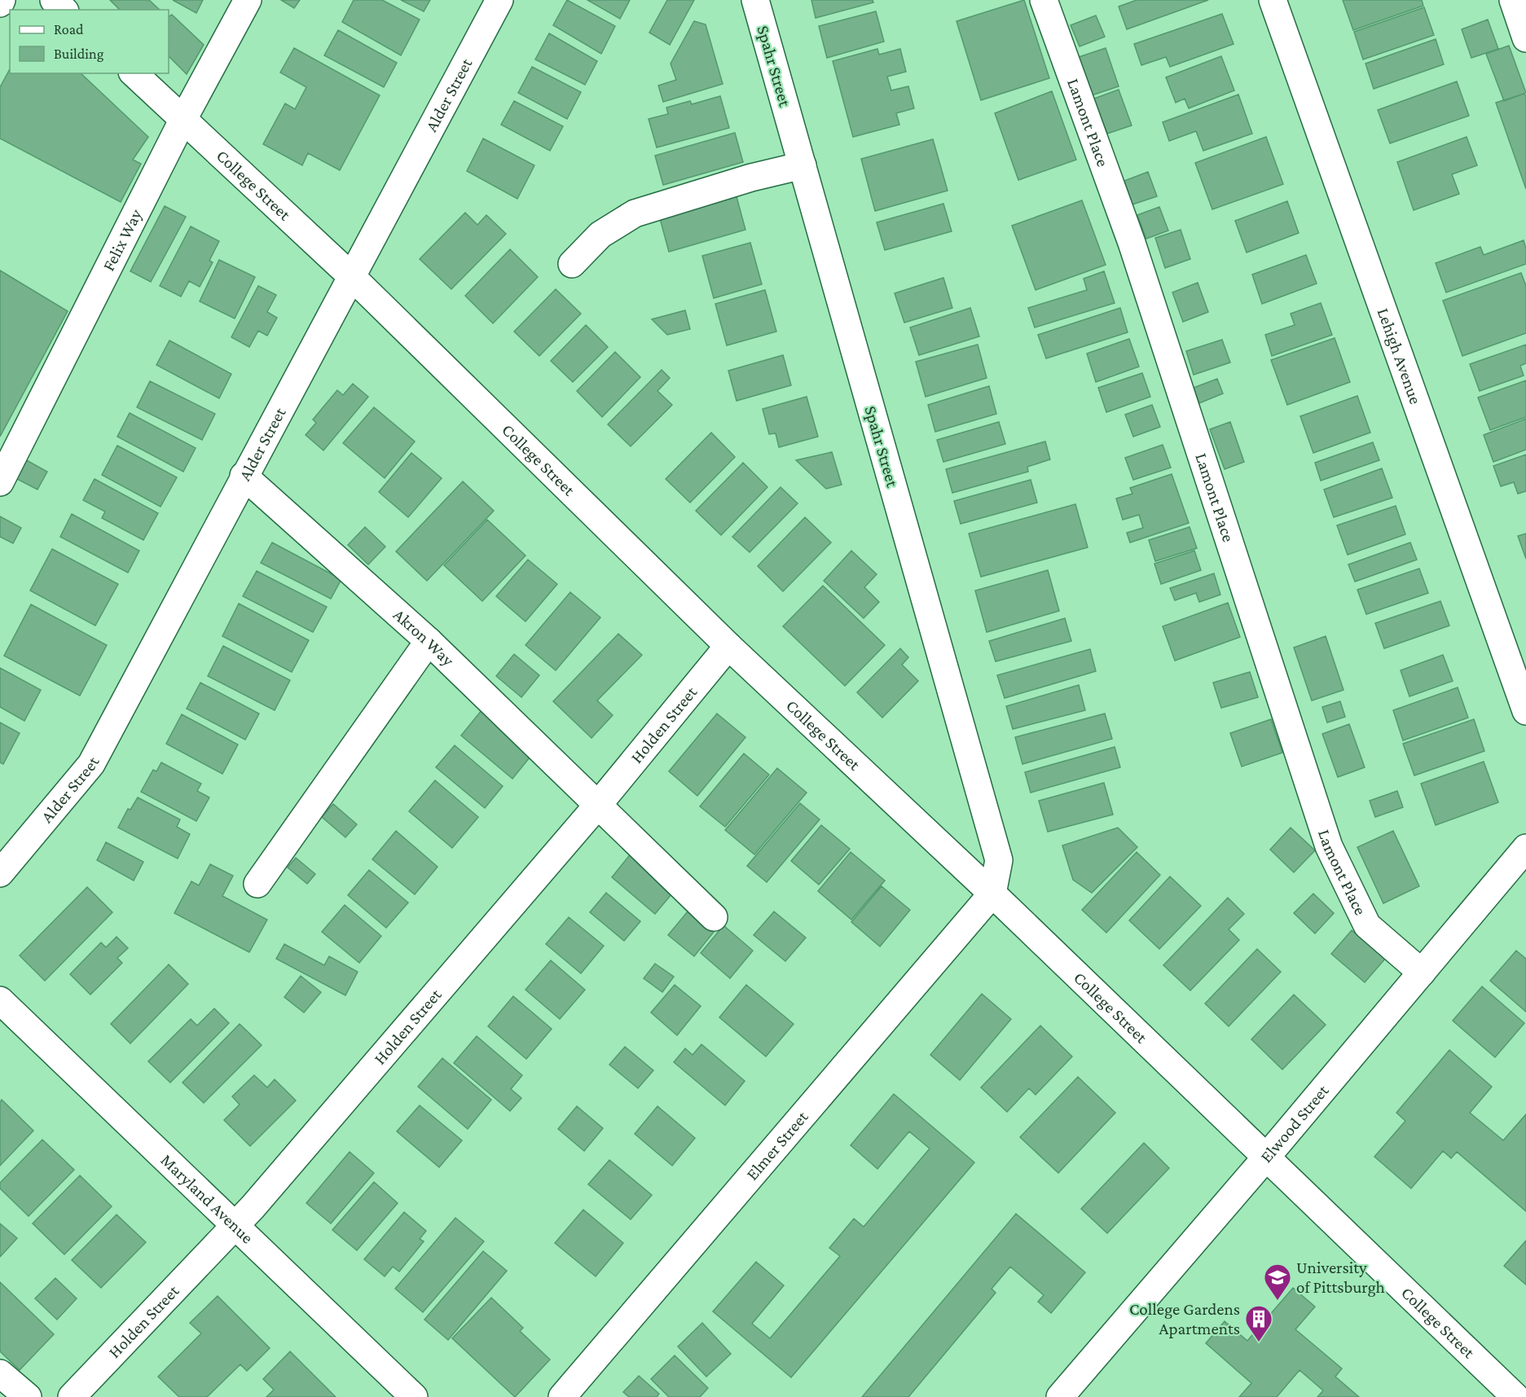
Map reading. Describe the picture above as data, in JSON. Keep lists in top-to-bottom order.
{
  "streets": {
    "street": [
      "Spahr Street",
      "Alder Street",
      "Lamont Place",
      "College Street",
      "Felix Way",
      "Lehigh Avenue",
      "Akron Way",
      "Holden Street",
      "Elwood Street",
      "Elmer Street",
      "Maryland Avenue"
    ]
  },
  "crossings": [
    ["Spahr Street", "College Street"],
    ["Spahr Street", "Elmer Street"],
    ["Alder Street", "College Street"],
    ["Alder Street", "Akron Way"],
    ["Lamont Place", "Elwood Street"],
    ["College Street", "Felix Way"],
    ["College Street", "Holden Street"],
    ["College Street", "Elwood Street"],
    ["College Street", "Elmer Street"],
    ["Akron Way", "Holden Street"],
    ["Holden Street", "Maryland Avenue"]
  ],
  "places": {
    "school or university": ["University of Pittsburgh"],
    "building": ["College Gardens Apartments"]
  },
  "legend": ["Road", "Building"]
}
